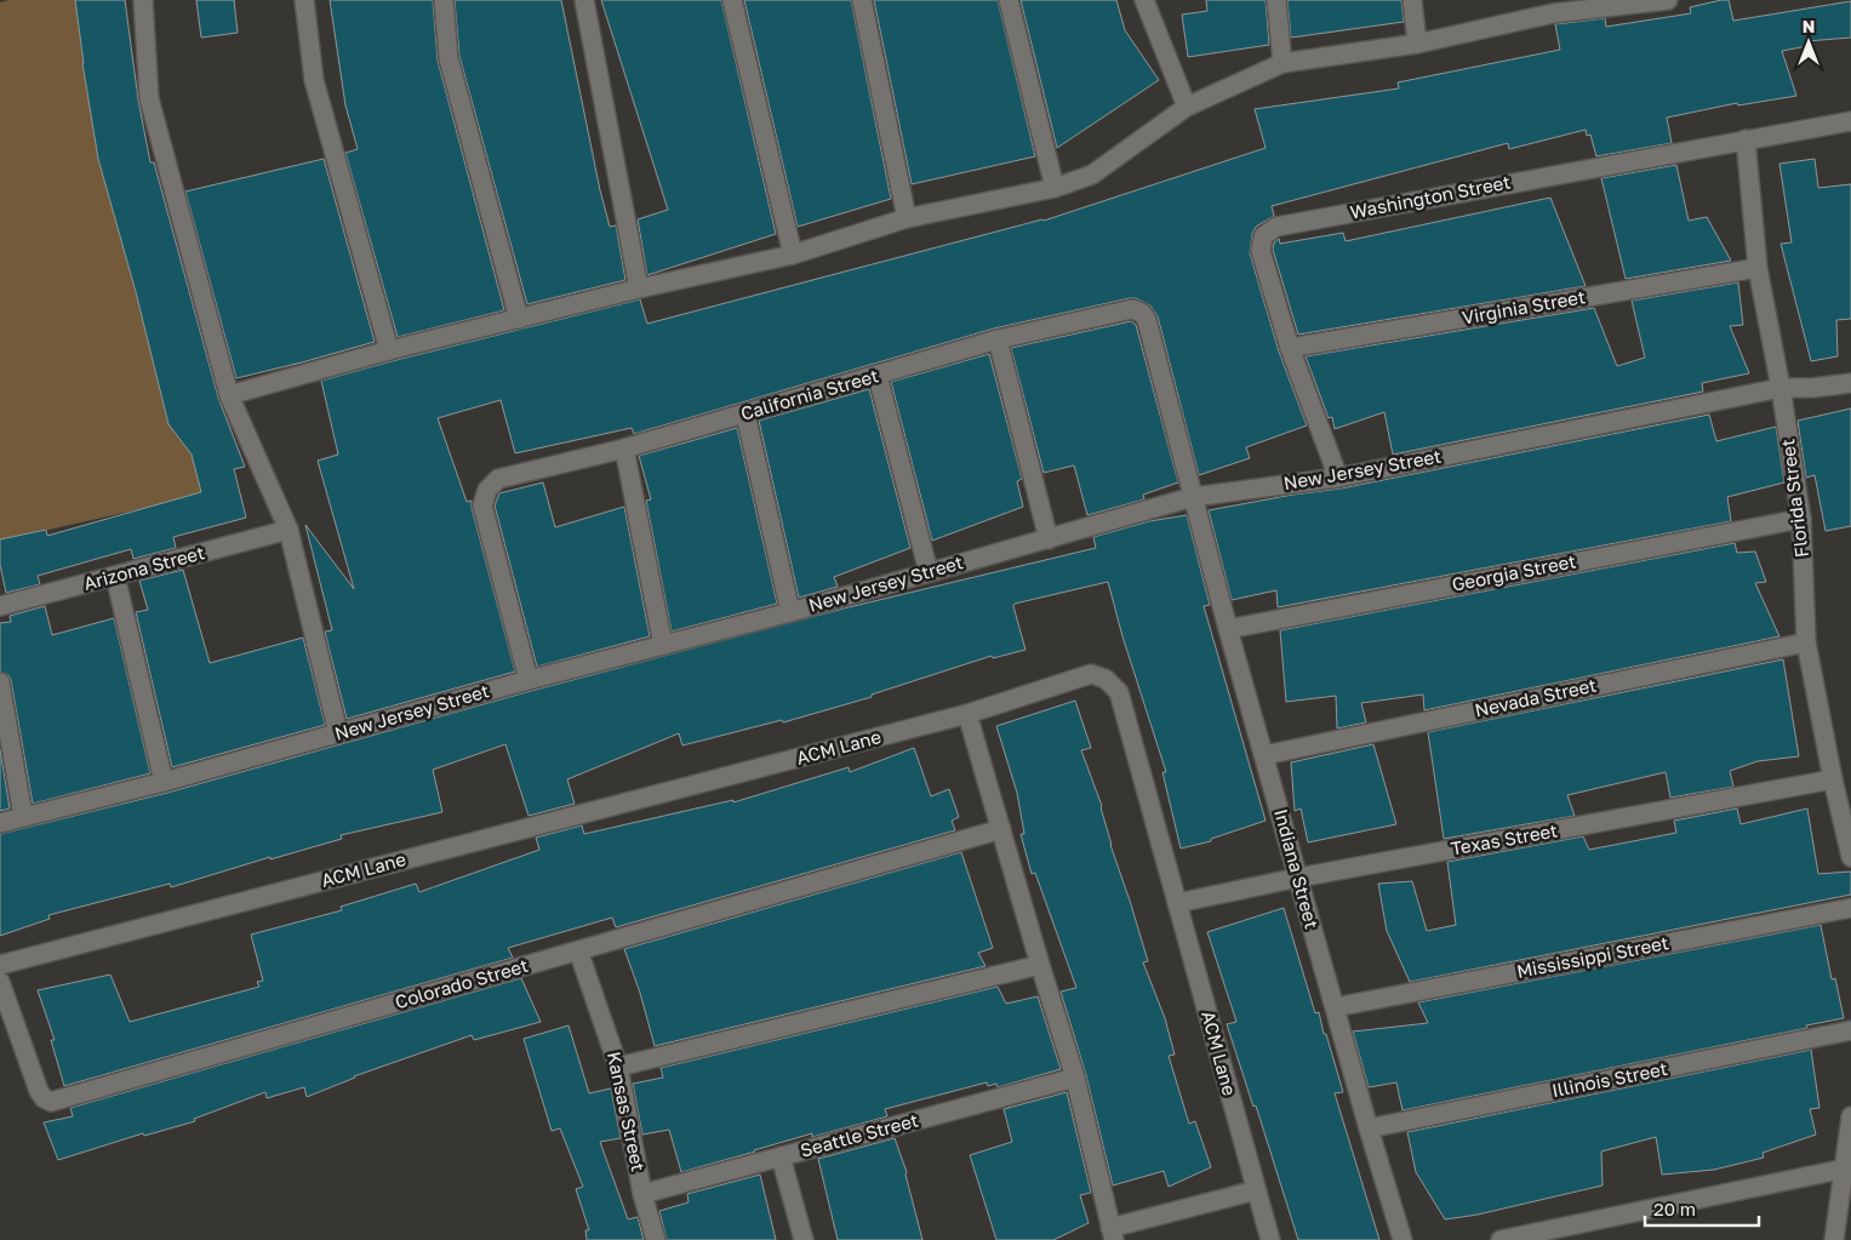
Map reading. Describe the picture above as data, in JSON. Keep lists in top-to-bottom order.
{
  "streets": {
    "street": [
      "Washington Street",
      "Virginia Street",
      "California Street",
      "New Jersey Street",
      "Florida Street",
      "Arizona Street",
      "Georgia Street",
      "Nevada Street",
      "ACM Lane",
      "Texas Street",
      "Indiana Street",
      "Mississippi Street",
      "Colorado Street",
      "Illinois Street",
      "Kansas Street",
      "Seattle Street"
    ]
  },
  "crossings": [
    ["Washington Street", "Virginia Street"],
    ["Washington Street", "New Jersey Street"],
    ["Washington Street", "Florida Street"],
    ["Virginia Street", "Florida Street"],
    ["California Street", "New Jersey Street"],
    ["California Street", "Indiana Street"],
    ["New Jersey Street", "Florida Street"],
    ["New Jersey Street", "Indiana Street"],
    ["Florida Street", "Georgia Street"],
    ["Florida Street", "Nevada Street"],
    ["Florida Street", "Texas Street"],
    ["Georgia Street", "Indiana Street"],
    ["Nevada Street", "Indiana Street"],
    ["ACM Lane", "Texas Street"],
    ["Texas Street", "Indiana Street"],
    ["Indiana Street", "Mississippi Street"],
    ["Indiana Street", "Illinois Street"],
    ["Colorado Street", "Kansas Street"],
    ["Kansas Street", "Seattle Street"]
  ],
  "scale_bar": "20 m",
  "north": "top"
}
